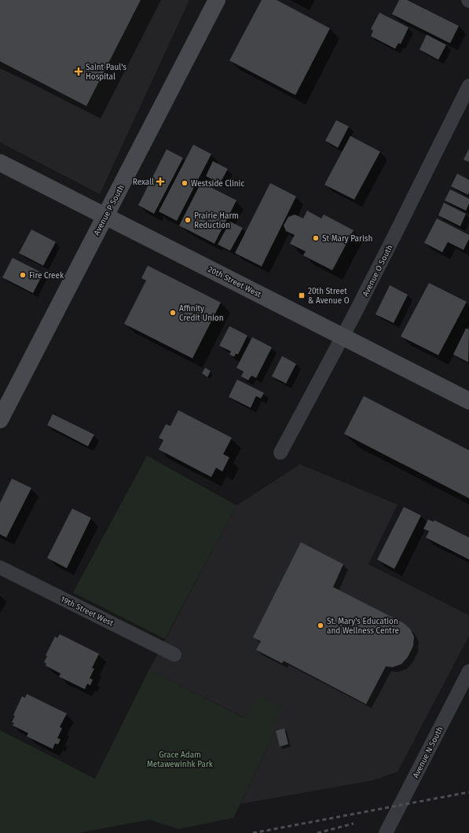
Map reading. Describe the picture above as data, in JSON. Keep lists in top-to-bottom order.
{
  "streets": {
    "main road": ["Avenue P South", "20th Street West"],
    "street": ["Avenue O South", "19th Street West", "Avenue N South"]
  },
  "crossings": [
    ["Avenue P South", "20th Street West"],
    ["Avenue O South", "20th Street West"]
  ],
  "parks": ["Grace Adam Metawewinhk Park"],
  "places": {
    "health": ["Saint Paul's Hospital", "Rexall"],
    "other": [
      "Westside Clinic",
      "Prairie Harm Reduction",
      "St Mary Parish",
      "Fire Creek",
      "Affinity Credit Union",
      "St. Mary's Education and Wellness Centre"
    ],
    "transit": ["20th Street & Avenue O"]
  }
}
